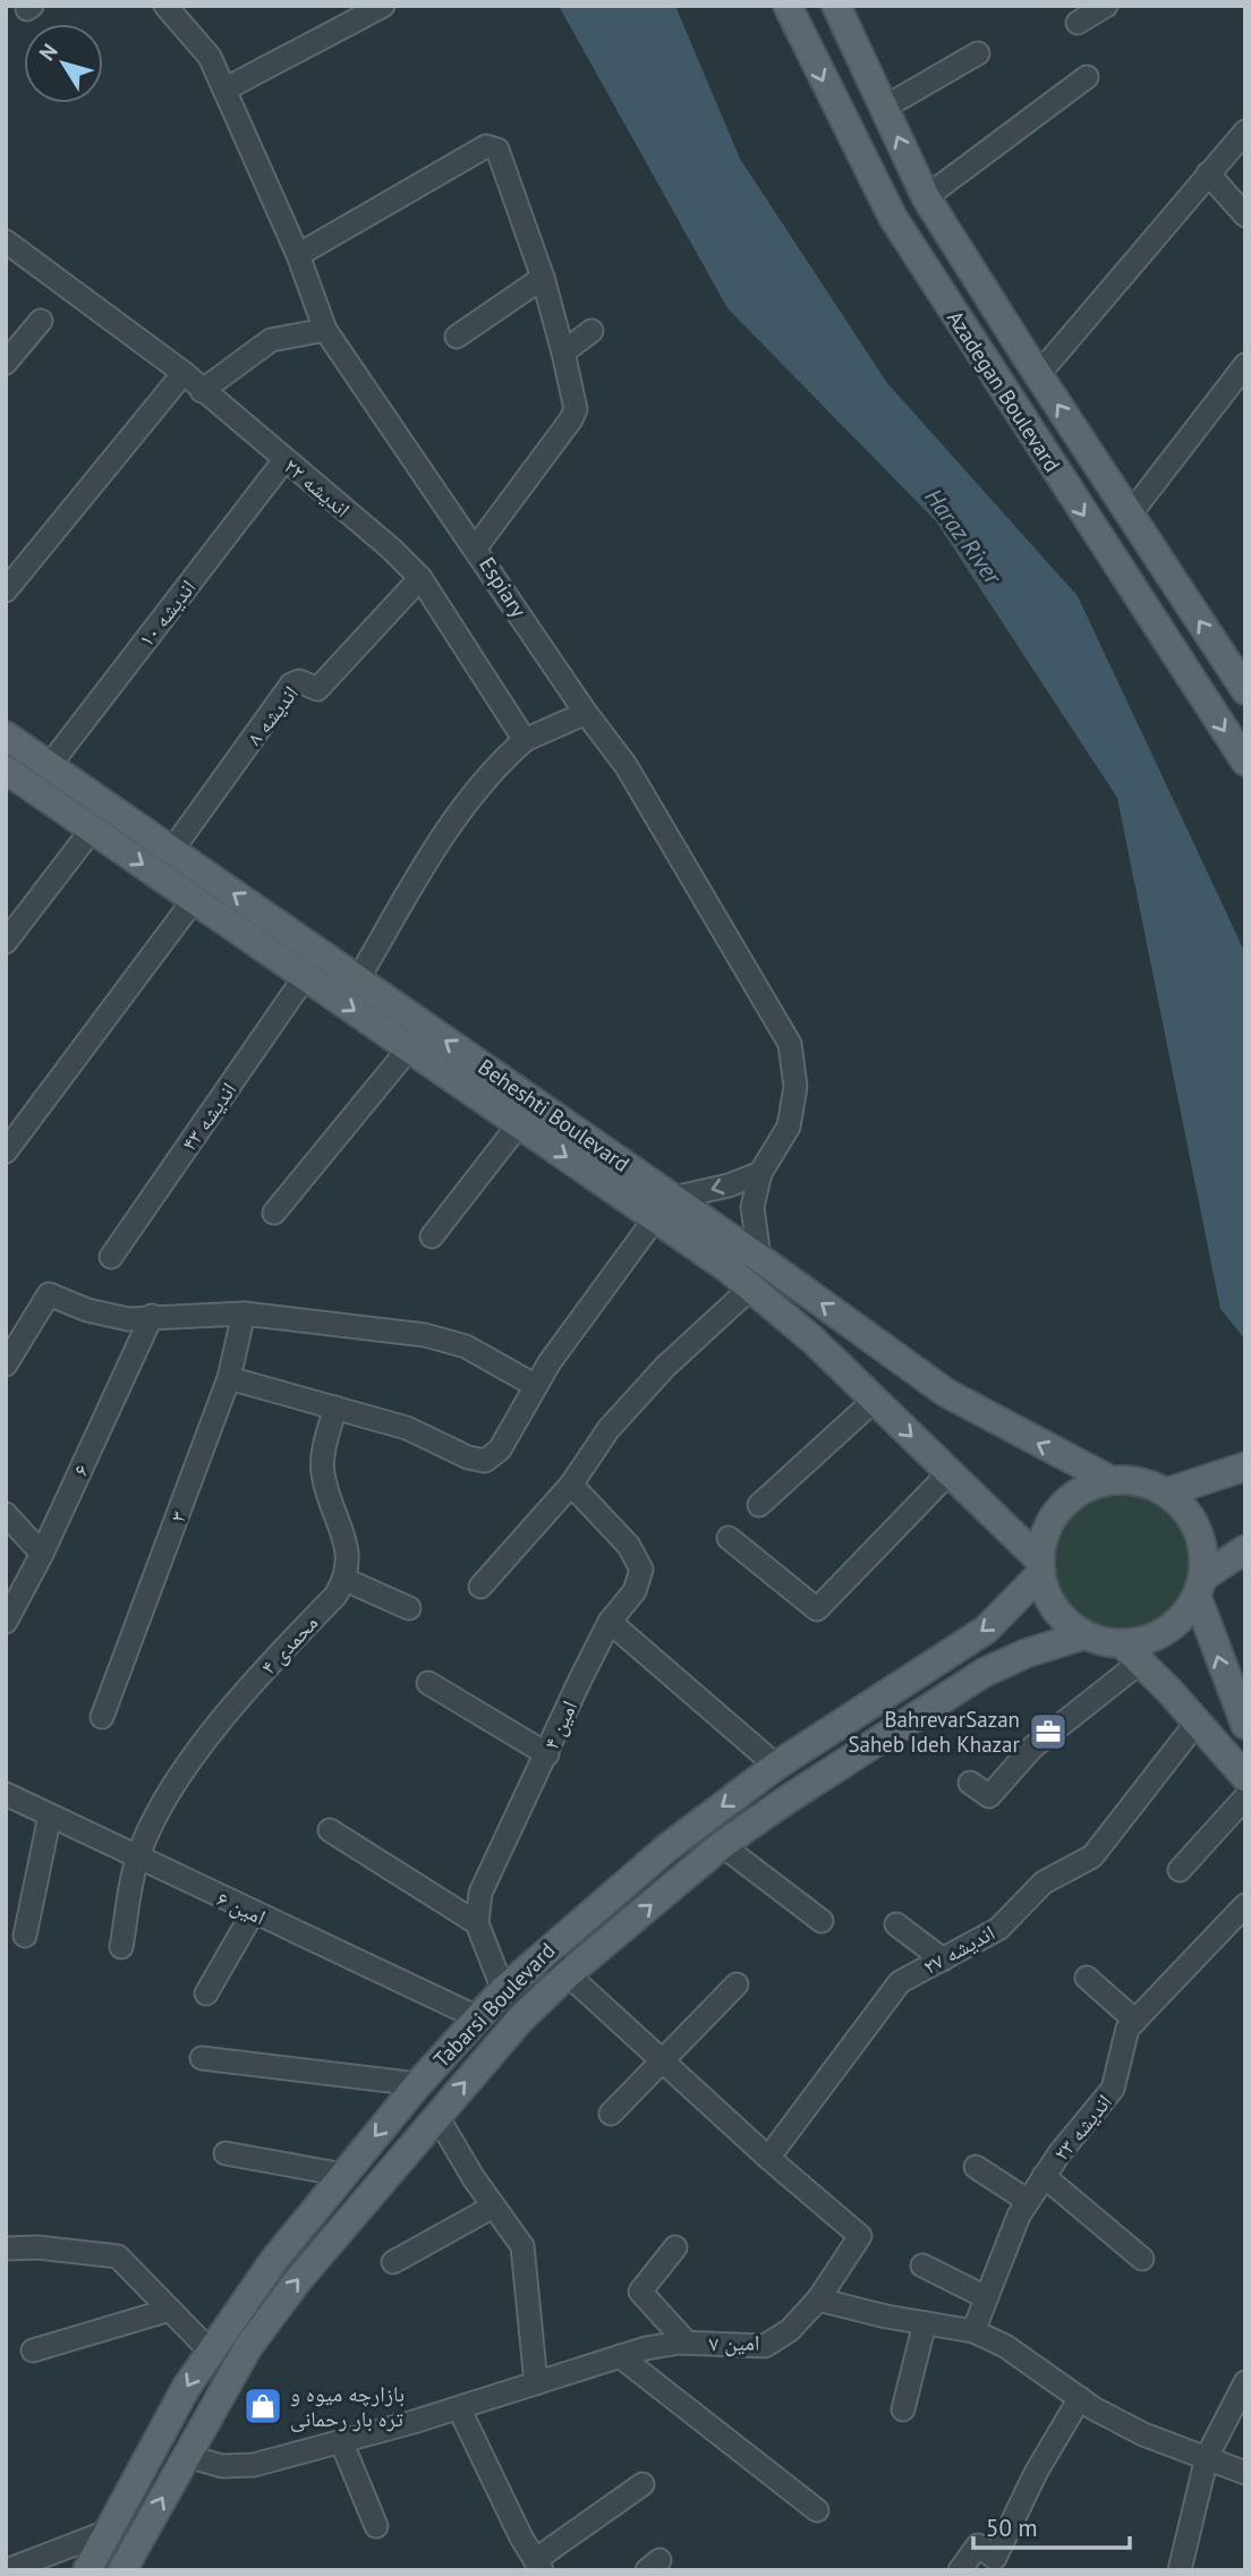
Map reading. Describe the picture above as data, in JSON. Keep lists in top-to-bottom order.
{
  "streets": {
    "main road": ["Azadegan Boulevard", "Beheshti Boulevard", "Tabarsi Boulevard"],
    "street": [
      "اندیشه ۲۲",
      "Espiary",
      "اندیشه ۱۰",
      "اندیشه ۸",
      "اندیشه ۴۳",
      "۶",
      "۳",
      "محمدی ۴",
      "امین ۴",
      "امین ۶",
      "اندیشه ۲۷",
      "اندیشه ۲۳",
      "امین ۷"
    ]
  },
  "crossings": [
    ["اندیشه ۲۲", "اندیشه ۱۰"],
    ["اندیشه ۲۲", "اندیشه ۸"],
    ["Espiary", "Beheshti Boulevard"],
    ["اندیشه ۱۰", "Beheshti Boulevard"],
    ["اندیشه ۸", "Beheshti Boulevard"],
    ["Beheshti Boulevard", "اندیشه ۴۳"],
    ["Beheshti Boulevard", "Tabarsi Boulevard"],
    ["محمدی ۴", "امین ۶"],
    ["امین ۶", "Tabarsi Boulevard"],
    ["اندیشه ۲۷", "امین ۷"],
    ["Tabarsi Boulevard", "امین ۷"]
  ],
  "water": ["Haraz River"],
  "places": {
    "office": ["BahrevarSazan Saheb Ideh Khazar"],
    "shop": ["بازارچه میوه و تره بار رحمانی"]
  },
  "scale_bar": "50 m",
  "north": "top left"
}
